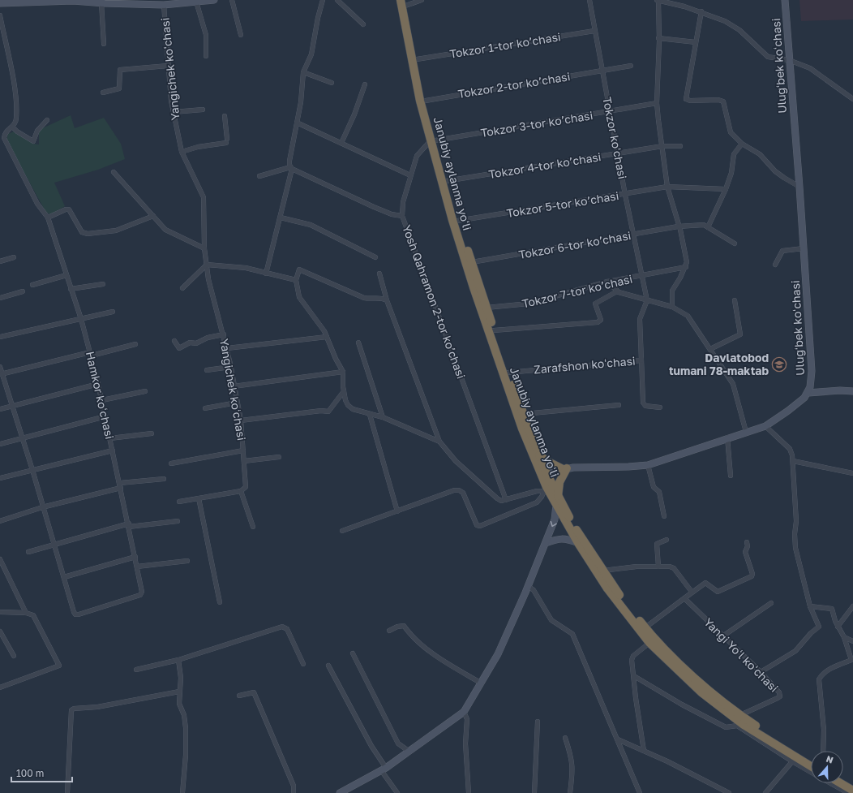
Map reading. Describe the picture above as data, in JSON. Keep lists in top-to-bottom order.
{
  "streets": {
    "highway": ["Janubiy aylanma yoʻli"],
    "street": [
      "Tokzor 1-tor koʼchasi",
      "Ulugʻbek koʻchasi",
      "Yangichek koʻchasi",
      "Tokzor 2-tor koʼchasi",
      "Tokzor 3-tor koʼchasi",
      "Tokzor koʻchasi",
      "Tokzor 4-tor koʼchasi",
      "Tokzor 5-tor koʼchasi",
      "Tokzor 6-tor koʼchasi",
      "Tokzor 7-tor koʼchasi",
      "Yosh Qahramon 2-tor koʼchasi",
      "Zarafshon koʻchasi",
      "Hamkor koʻchasi",
      "Yangi Yoʻl koʻchasi"
    ]
  },
  "crossings": [
    ["Tokzor 1-tor koʼchasi", "Tokzor koʻchasi"],
    ["Tokzor 1-tor koʼchasi", "Janubiy aylanma yoʻli"],
    ["Tokzor 2-tor koʼchasi", "Tokzor koʻchasi"],
    ["Tokzor 2-tor koʼchasi", "Janubiy aylanma yoʻli"],
    ["Tokzor 3-tor koʼchasi", "Tokzor koʻchasi"],
    ["Tokzor 3-tor koʼchasi", "Janubiy aylanma yoʻli"],
    ["Tokzor koʻchasi", "Tokzor 4-tor koʼchasi"],
    ["Tokzor koʻchasi", "Tokzor 5-tor koʼchasi"],
    ["Tokzor koʻchasi", "Tokzor 6-tor koʼchasi"],
    ["Tokzor koʻchasi", "Tokzor 7-tor koʼchasi"],
    ["Tokzor 4-tor koʼchasi", "Janubiy aylanma yoʻli"],
    ["Janubiy aylanma yoʻli", "Tokzor 5-tor koʼchasi"],
    ["Janubiy aylanma yoʻli", "Tokzor 6-tor koʼchasi"],
    ["Janubiy aylanma yoʻli", "Tokzor 7-tor koʼchasi"],
    ["Janubiy aylanma yoʻli", "Zarafshon koʻchasi"],
    ["Janubiy aylanma yoʻli", "Yangi Yoʻl koʻchasi"]
  ],
  "places": {
    "school or university": ["Davlatobod tumani 78-maktab"]
  },
  "scale_bar": "100 m",
  "north": "top"
}
